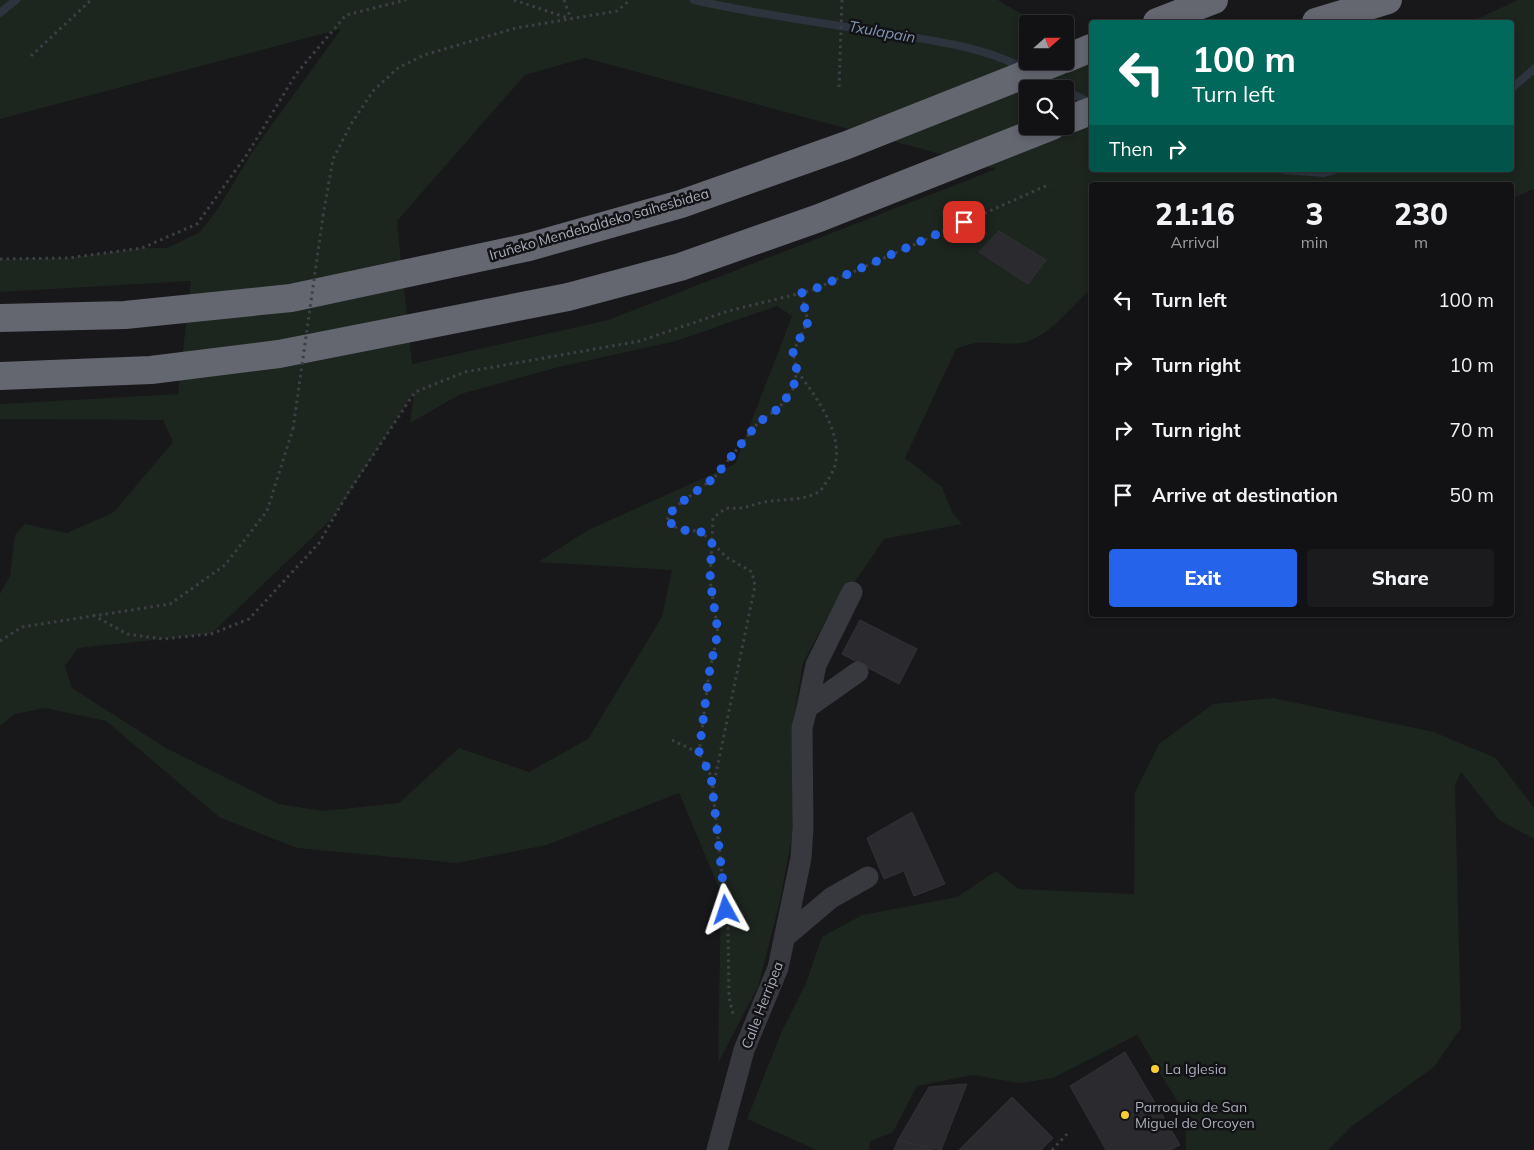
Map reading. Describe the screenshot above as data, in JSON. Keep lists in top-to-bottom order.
{
  "streets": {
    "highway": ["Iruñeko Mendebaldeko saihesbidea"],
    "street": ["Calle Herripea"]
  },
  "water": ["Txulapain"],
  "places": ["La Iglesia", "Parroquia de San Miguel de Orcoyen"],
  "north": "right",
  "page": {
    "turn": ["100 m", "Turn left"],
    "then": "Then",
    "eta": [
      "21:16",
      "Arrival",
      "3",
      "min",
      "230",
      "m"
    ],
    "list": [
      {
        "name": "Turn left",
        "value": "100 m"
      },
      {
        "name": "Turn right",
        "value": "10 m"
      },
      {
        "name": "Turn right",
        "value": "70 m"
      },
      {
        "name": "Arrive at destination",
        "value": "50 m"
      }
    ],
    "buttons": ["Exit", "Share"]
  }
}
